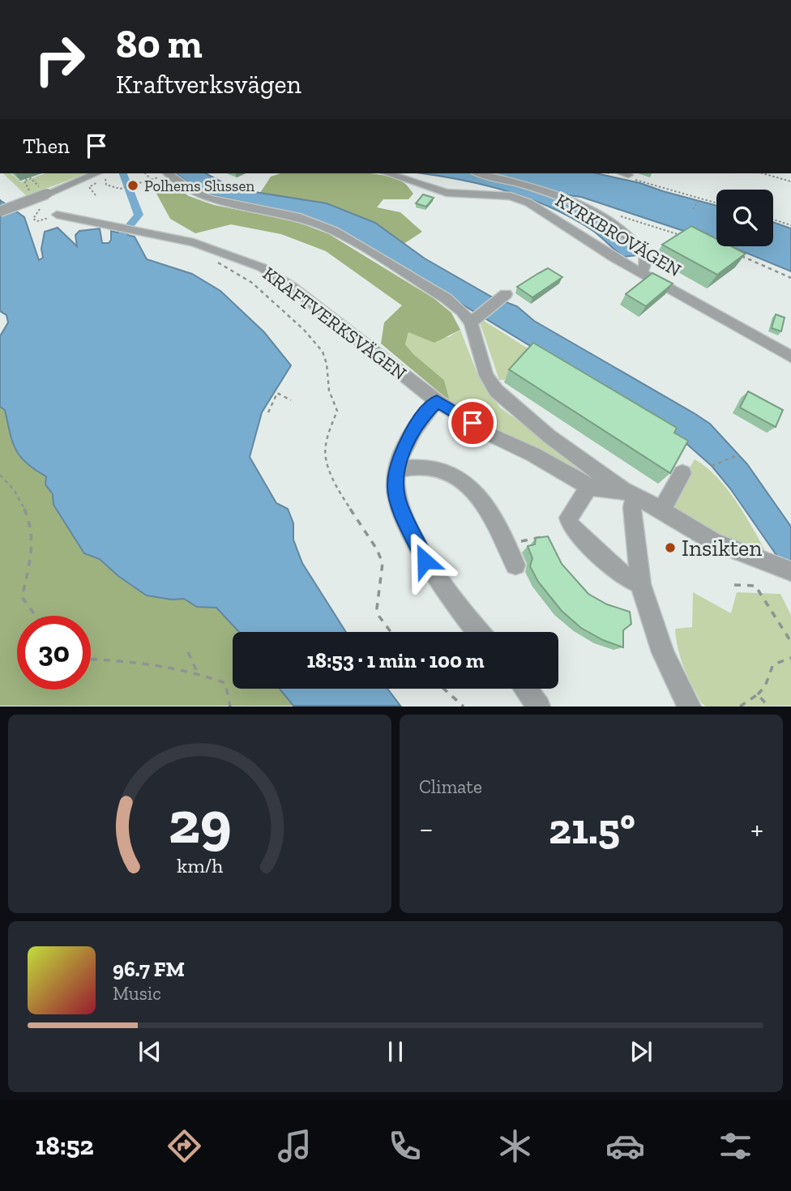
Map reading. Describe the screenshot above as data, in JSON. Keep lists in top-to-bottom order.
{
  "streets": {
    "street": ["KYRKBROVÄGEN", "KRAFTVERKSVÄGEN"]
  },
  "places": ["Polhems Slussen", "Insikten"],
  "page": {
    "turn": ["80 m", "Kraftverksvägen"],
    "then": "Then",
    "limit": "30",
    "trip": "18:53 · 1 min · 100 m",
    "tile": "Climate",
    "heat": ["−", "21.5°", "+"],
    "song": ["96.7 FM", "Music"],
    "tabs": "18:52",
    "gauge": ["29", "km/h"]
  }
}
